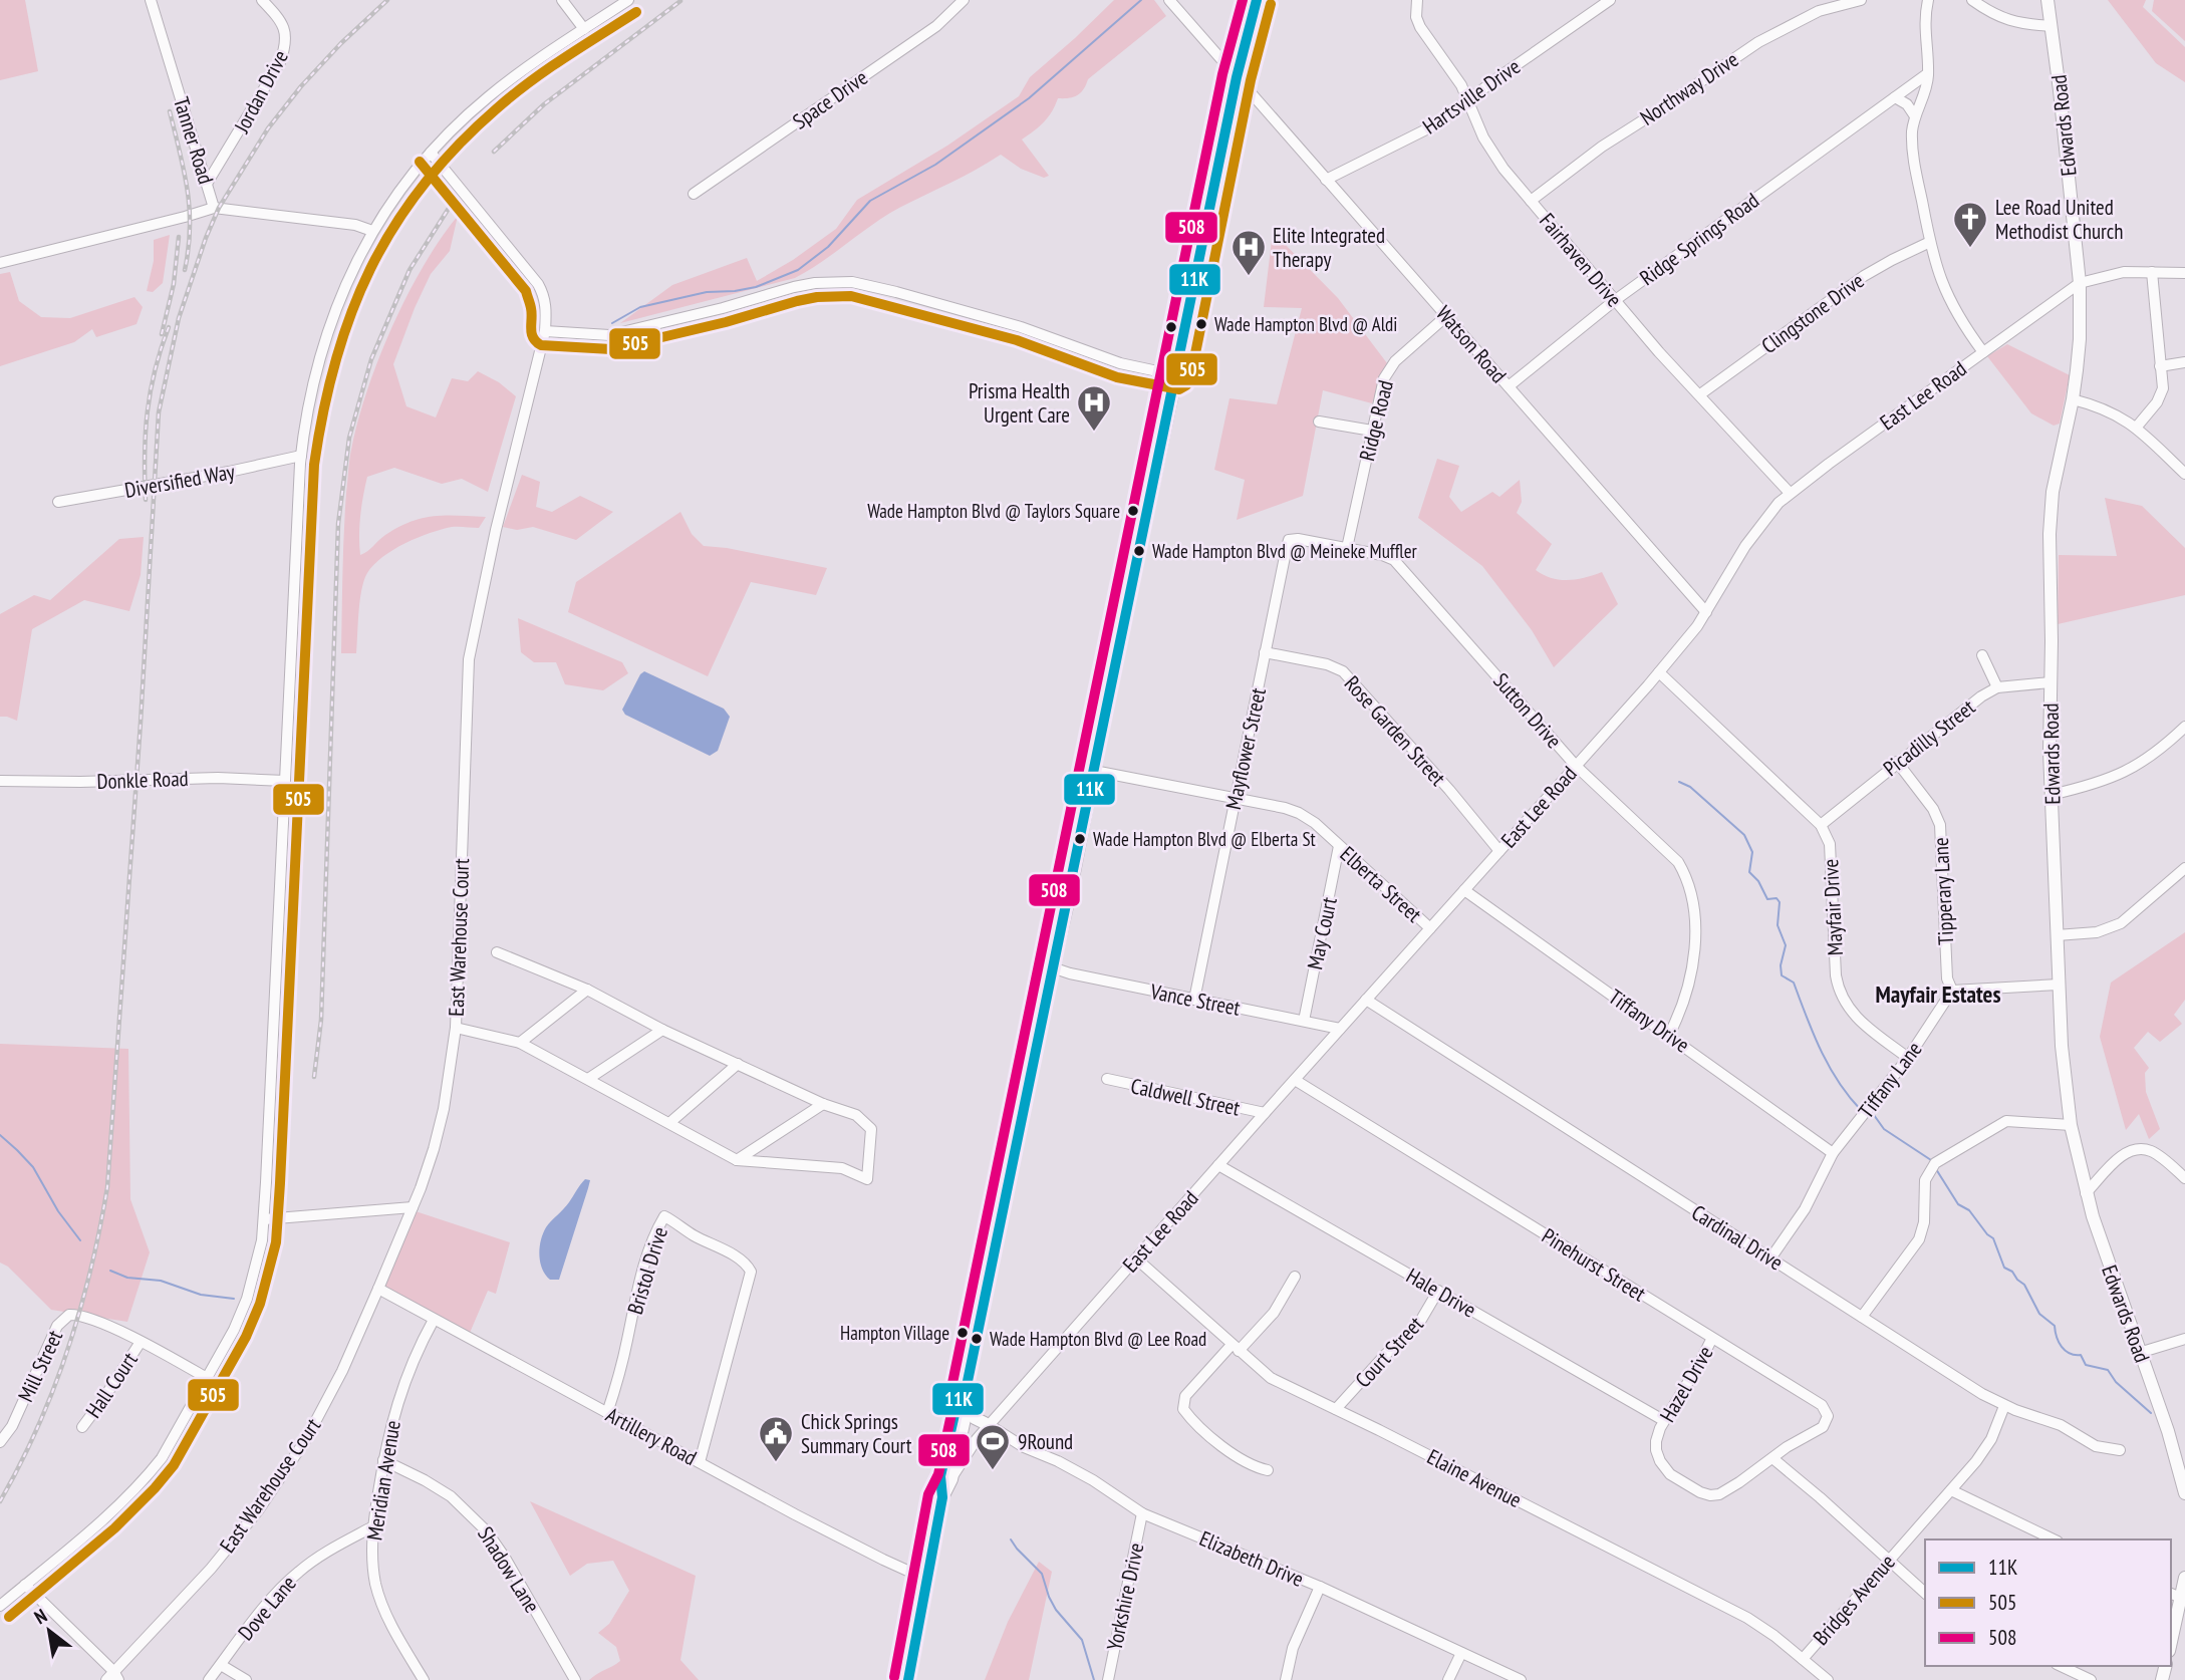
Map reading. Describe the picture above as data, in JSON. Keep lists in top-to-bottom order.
{
  "streets": {
    "main road": ["Edwards Road"],
    "street": [
      "Northway Drive",
      "Jordan Drive",
      "Hartsville Drive",
      "Space Drive",
      "Tanner Road",
      "Ridge Springs Road",
      "Fairhaven Drive",
      "Clingstone Drive",
      "Watson Road",
      "East Lee Road",
      "Ridge Road",
      "Diversified Way",
      "Sutton Drive",
      "Rose Garden Street",
      "Picadilly Street",
      "Mayflower Street",
      "Donkle Road",
      "Elberta Street",
      "Tipperary Lane",
      "Mayfair Drive",
      "May Court",
      "East Warehouse Court",
      "Vance Street",
      "Tiffany Drive",
      "Tiffany Lane",
      "Caldwell Street",
      "Cardinal Drive",
      "Pinehurst Street",
      "Bristol Drive",
      "Hale Drive",
      "Court Street",
      "Mill Street",
      "Hazel Drive",
      "Hall Court",
      "Artillery Road",
      "Elaine Avenue",
      "Meridian Avenue",
      "Elizabeth Drive",
      "Shadow Lane",
      "Yorkshire Drive",
      "Bridges Avenue",
      "Dove Lane"
    ]
  },
  "crossings": [
    ["Northway Drive", "Fairhaven Drive"],
    ["Jordan Drive", "Tanner Road"],
    ["Hartsville Drive", "Fairhaven Drive"],
    ["Hartsville Drive", "Watson Road"],
    ["Edwards Road", "East Lee Road"],
    ["Edwards Road", "Picadilly Street"],
    ["Ridge Springs Road", "Fairhaven Drive"],
    ["Ridge Springs Road", "Watson Road"],
    ["Fairhaven Drive", "Clingstone Drive"],
    ["Fairhaven Drive", "East Lee Road"],
    ["Watson Road", "East Lee Road"],
    ["Watson Road", "Ridge Road"],
    ["East Lee Road", "Sutton Drive"],
    ["East Lee Road", "Rose Garden Street"],
    ["East Lee Road", "Elberta Street"],
    ["East Lee Road", "Vance Street"],
    ["East Lee Road", "Tiffany Drive"],
    ["East Lee Road", "Caldwell Street"],
    ["East Lee Road", "Cardinal Drive"],
    ["East Lee Road", "Pinehurst Street"],
    ["East Lee Road", "Hale Drive"],
    ["East Lee Road", "Elaine Avenue"],
    ["East Lee Road", "Elizabeth Drive"],
    ["Ridge Road", "Sutton Drive"],
    ["Sutton Drive", "Mayflower Street"],
    ["Sutton Drive", "Tiffany Drive"],
    ["Rose Garden Street", "Mayflower Street"],
    ["Picadilly Street", "Tipperary Lane"],
    ["Picadilly Street", "Mayfair Drive"],
    ["Mayflower Street", "Elberta Street"],
    ["Mayflower Street", "Vance Street"],
    ["Elberta Street", "May Court"],
    ["Tipperary Lane", "Tiffany Lane"],
    ["Mayfair Drive", "Tiffany Lane"],
    ["May Court", "Vance Street"],
    ["East Warehouse Court", "Artillery Road"],
    ["Tiffany Drive", "Tiffany Lane"],
    ["Tiffany Lane", "Cardinal Drive"],
    ["Cardinal Drive", "Bridges Avenue"],
    ["Pinehurst Street", "Hazel Drive"],
    ["Bristol Drive", "Artillery Road"],
    ["Hale Drive", "Court Street"],
    ["Hale Drive", "Hazel Drive"],
    ["Court Street", "Elaine Avenue"],
    ["Mill Street", "Hall Court"],
    ["Artillery Road", "Meridian Avenue"],
    ["Elaine Avenue", "Bridges Avenue"],
    ["Meridian Avenue", "Shadow Lane"],
    ["Meridian Avenue", "Dove Lane"],
    ["Elizabeth Drive", "Yorkshire Drive"]
  ],
  "districts": ["Mayfair Estates"],
  "places": {
    "church": ["Lee Road United Methodist Church"],
    "hospital": ["Elite Integrated Therapy", "Prisma Health Urgent Care"],
    "other": [
      "Wade Hampton Blvd @ Aldi",
      "Wade Hampton Blvd @ Taylors Square",
      "Wade Hampton Blvd @ Meineke Muffler",
      "Wade Hampton Blvd @ Elberta St",
      "Hampton Village",
      "Wade Hampton Blvd @ Lee Road"
    ],
    "public building": ["Chick Springs Summary Court"],
    "sports": ["9Round"]
  },
  "lines": ["transit line 11K", "transit line 508", "transit line 505"],
  "legend": ["11K", "505", "508"],
  "north": "top left"
}
